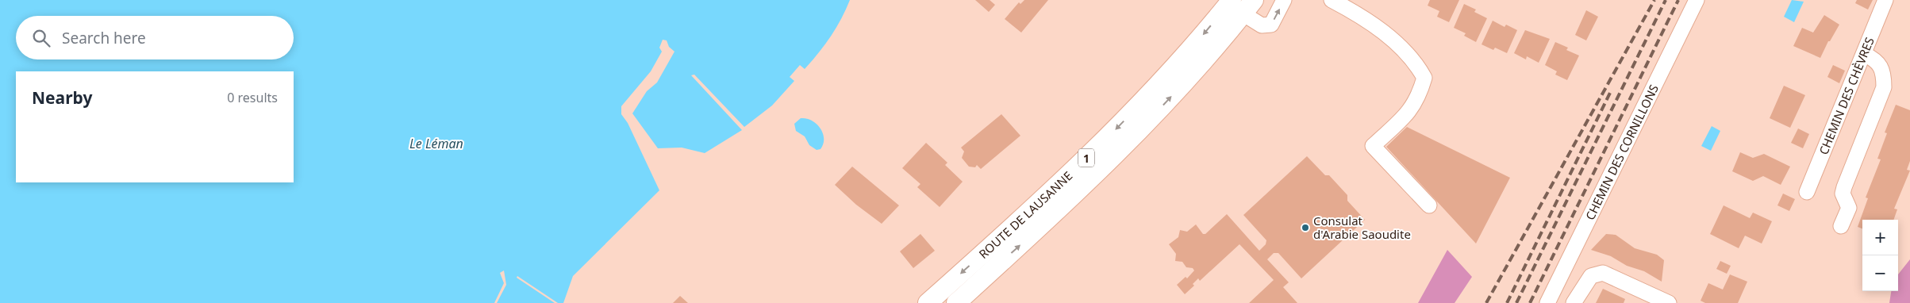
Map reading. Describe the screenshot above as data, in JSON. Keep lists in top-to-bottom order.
{
  "streets": {
    "main road": ["1", "ROUTE DE LAUSANNE"],
    "street": ["CHEMIN DES CHÈVRES", "CHEMIN DES CORNILLONS"]
  },
  "water": ["Le Léman"],
  "places": ["Consulat d'Arabie Saoudite"],
  "page": {
    "search": "Search here",
    "heading": ["Nearby", "0 results"],
    "map_buttons": ["+", "−"]
  }
}
